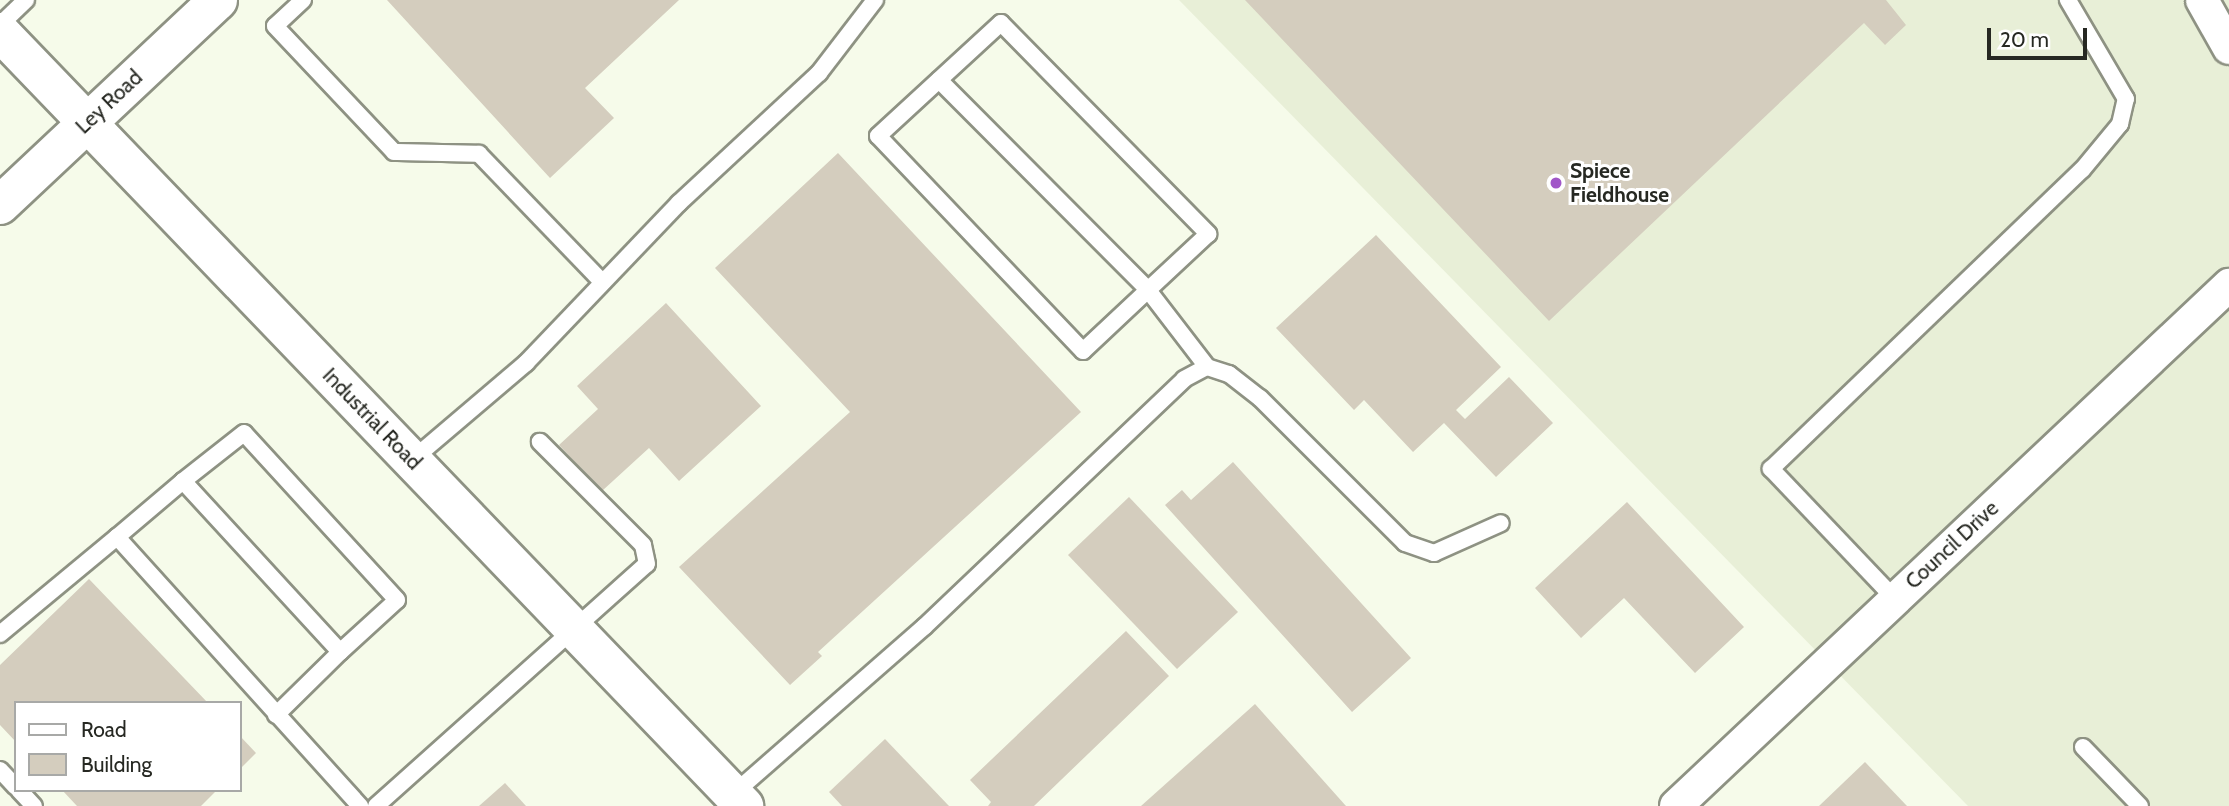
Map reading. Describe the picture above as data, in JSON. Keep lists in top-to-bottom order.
{
  "streets": {
    "street": ["Ley Road", "Industrial Road", "Council Drive"]
  },
  "crossings": [
    ["Ley Road", "Industrial Road"]
  ],
  "places": ["Spiece Fieldhouse"],
  "legend": ["Road", "Building"],
  "scale_bar": "20 m"
}
